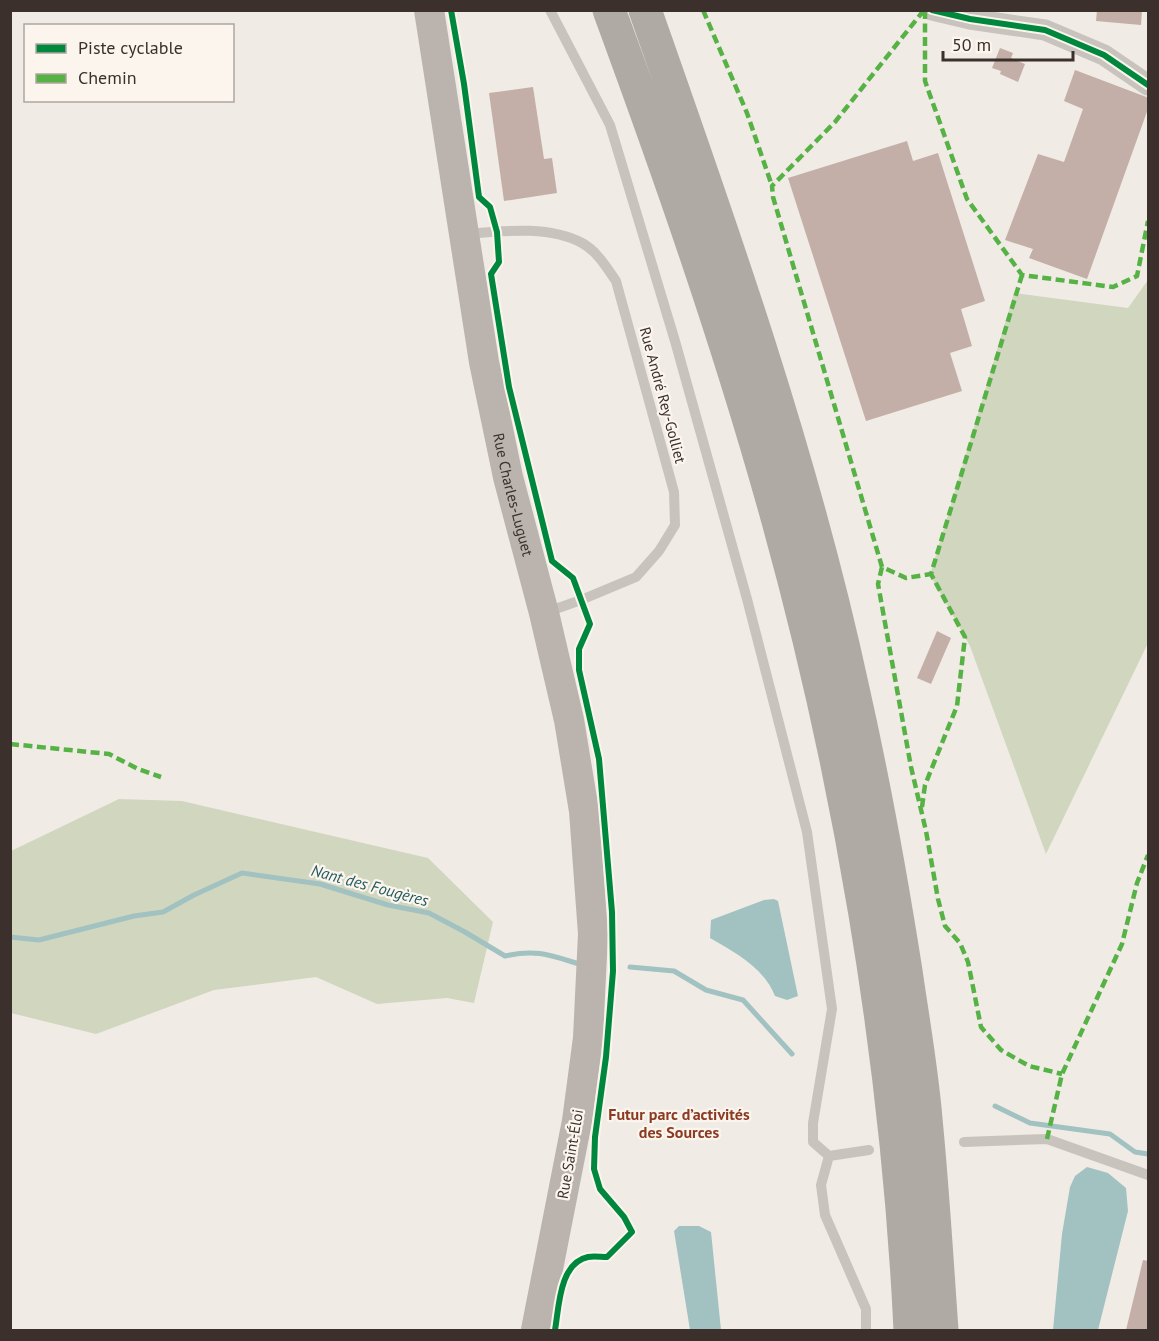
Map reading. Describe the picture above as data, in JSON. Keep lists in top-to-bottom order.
{
  "streets": {
    "main road": ["Rue Charles-Luguet", "Rue Saint-Éloi"],
    "lane": ["Rue André Rey-Golliet"]
  },
  "crossings": [
    ["Rue André Rey-Golliet", "Rue Charles-Luguet"],
    ["Rue Charles-Luguet", "Rue Saint-Éloi"]
  ],
  "districts": ["Futur parc d’activités des Sources"],
  "water": ["Nant des Fougères"],
  "legend": ["Piste cyclable", "Chemin"],
  "scale_bar": "50 m"
}
